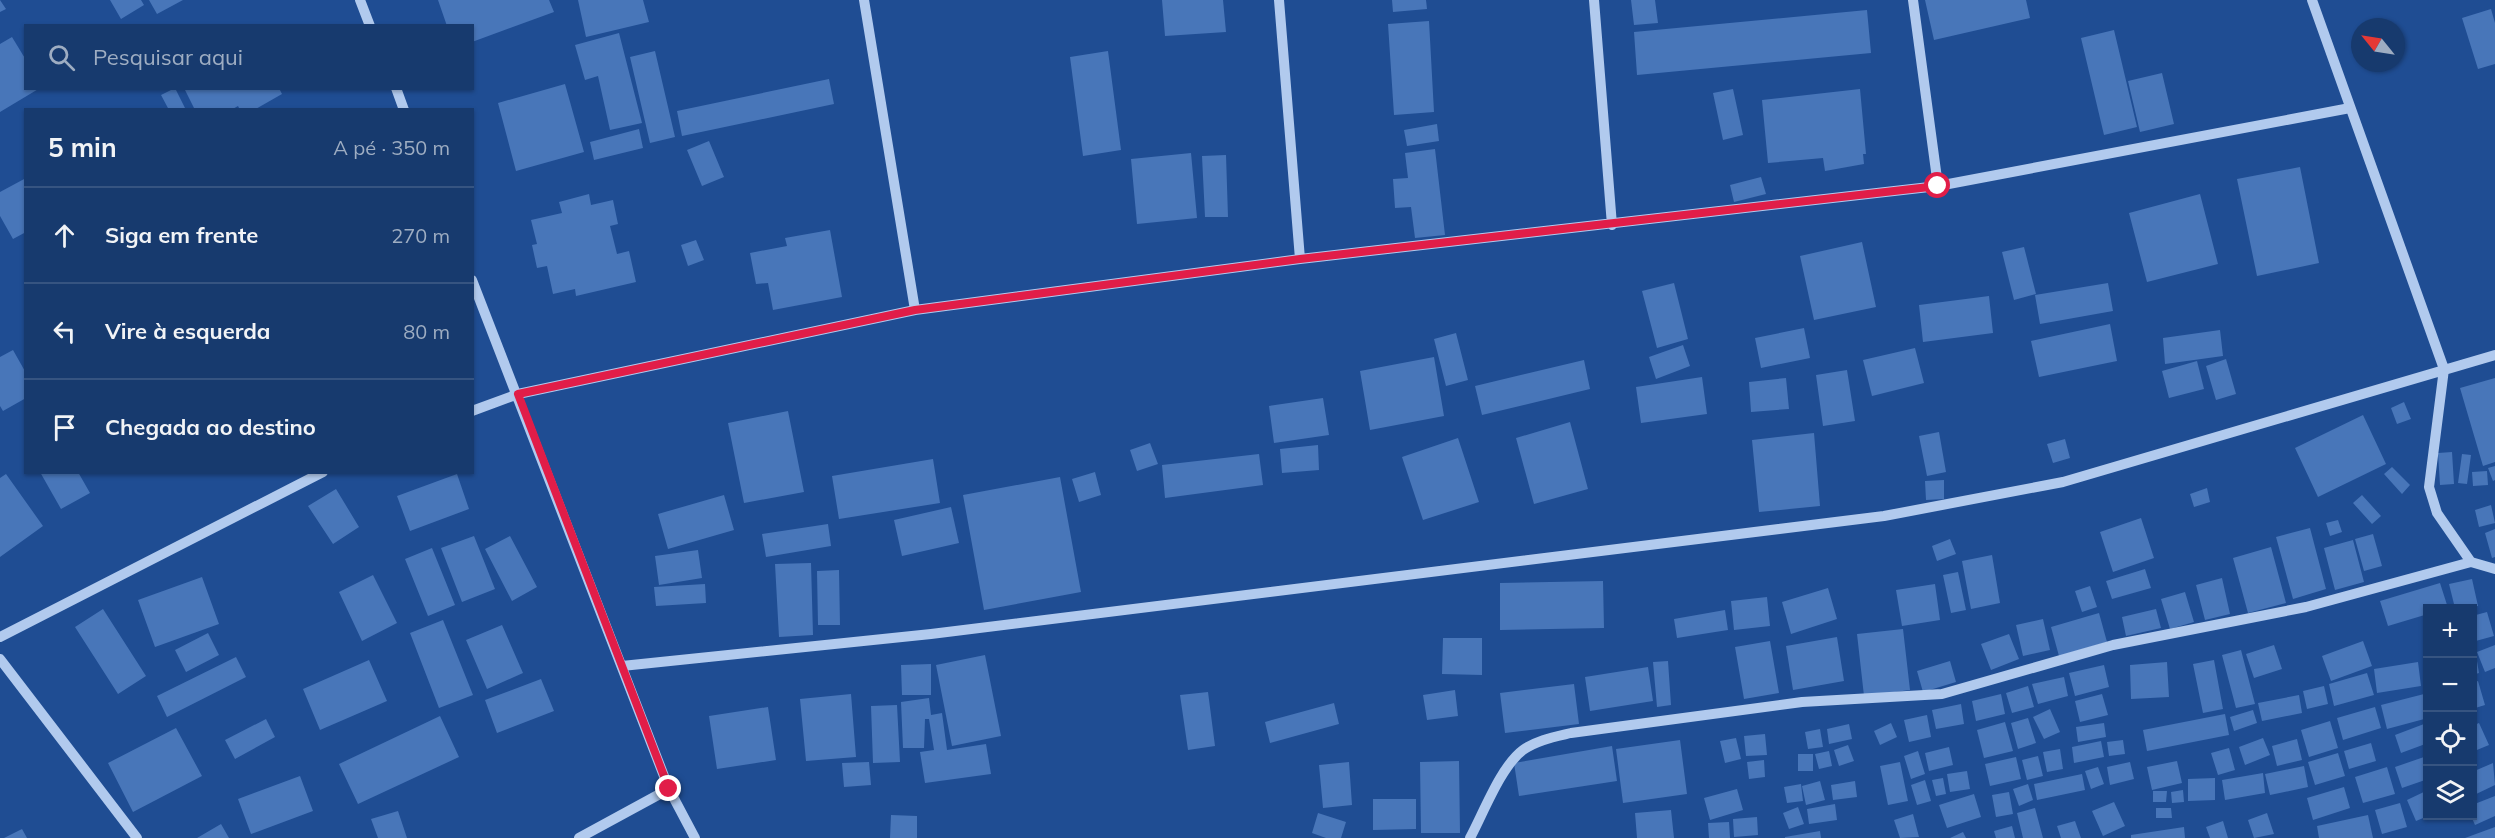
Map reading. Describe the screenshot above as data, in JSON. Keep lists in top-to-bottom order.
{
  "north": "top left",
  "page": {
    "search": "Pesquisar aqui",
    "heading": ["5 min", "A pé · 350 m"],
    "list": [
      ["Siga em frente", "270 m"],
      ["Vire à esquerda", "80 m"],
      "Chegada ao destino"
    ],
    "map_buttons": ["+", "−"]
  }
}
